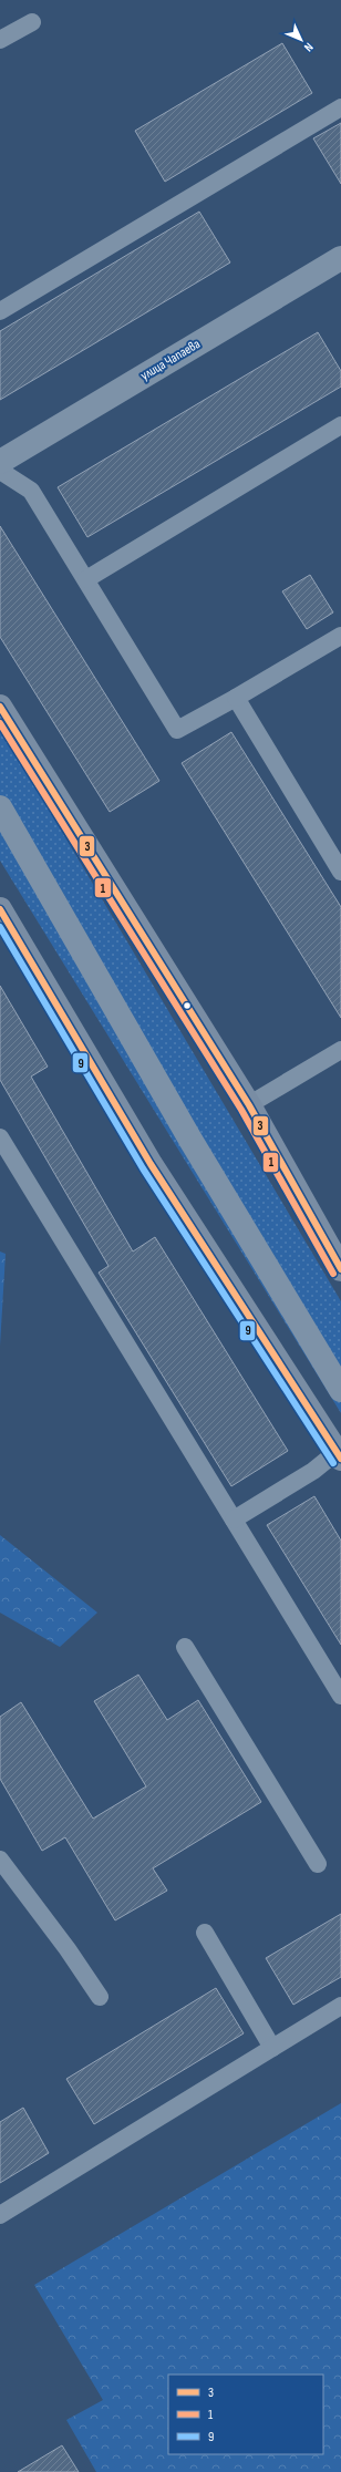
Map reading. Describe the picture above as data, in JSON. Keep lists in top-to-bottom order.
{
  "streets": {
    "street": ["улица Чапаева"]
  },
  "lines": ["transit line 3", "transit line 1", "transit line 9"],
  "legend": ["3", "1", "9"],
  "north": "bottom right"
}
